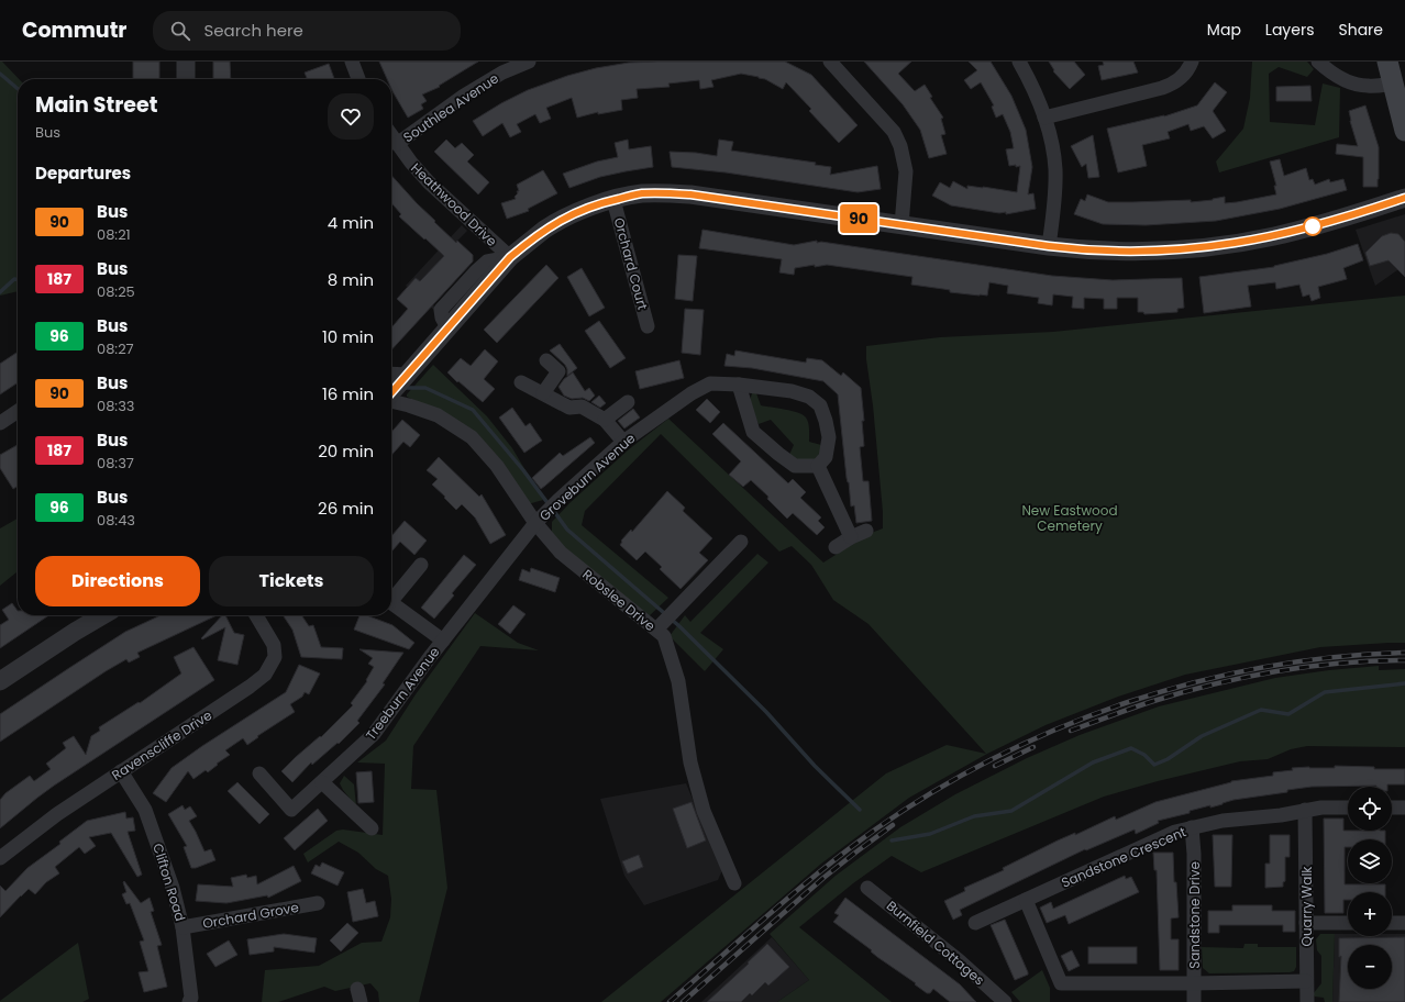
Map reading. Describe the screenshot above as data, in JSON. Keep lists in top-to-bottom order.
{
  "streets": {
    "street": [
      "Southlea Avenue",
      "Heathwood Drive",
      "Orchard Court",
      "Groveburn Avenue",
      "Robslee Drive",
      "Treeburn Avenue",
      "Ravenscliffe Drive",
      "Sandstone Crescent",
      "Clifton Road",
      "Quarry Walk",
      "Orchard Grove",
      "Sandstone Drive",
      "Burnfield Cottages"
    ]
  },
  "crossings": [
    ["Southlea Avenue", "Heathwood Drive"],
    ["Groveburn Avenue", "Robslee Drive"],
    ["Groveburn Avenue", "Treeburn Avenue"],
    ["Robslee Drive", "Treeburn Avenue"],
    ["Ravenscliffe Drive", "Clifton Road"],
    ["Sandstone Crescent", "Quarry Walk"],
    ["Sandstone Crescent", "Sandstone Drive"],
    ["Clifton Road", "Orchard Grove"]
  ],
  "parks": ["New Eastwood Cemetery"],
  "lines": ["bus line 90"],
  "page": {
    "header": "Commutr",
    "search": "Search here",
    "nav": ["Map", "Layers", "Share"],
    "on_map": "90",
    "heading": [
      ["Main Street", "Bus"],
      "Departures"
    ],
    "list": [
      {
        "mark": "90",
        "name": "Bus",
        "note": "08:21",
        "value": "4 min"
      },
      {
        "mark": "187",
        "name": "Bus",
        "note": "08:25",
        "value": "8 min"
      },
      {
        "mark": "96",
        "name": "Bus",
        "note": "08:27",
        "value": "10 min"
      },
      {
        "mark": "90",
        "name": "Bus",
        "note": "08:33",
        "value": "16 min"
      },
      {
        "mark": "187",
        "name": "Bus",
        "note": "08:37",
        "value": "20 min"
      },
      {
        "mark": "96",
        "name": "Bus",
        "note": "08:43",
        "value": "26 min"
      }
    ],
    "buttons": ["Directions", "Tickets"],
    "map_buttons": ["+", "−"]
  }
}
